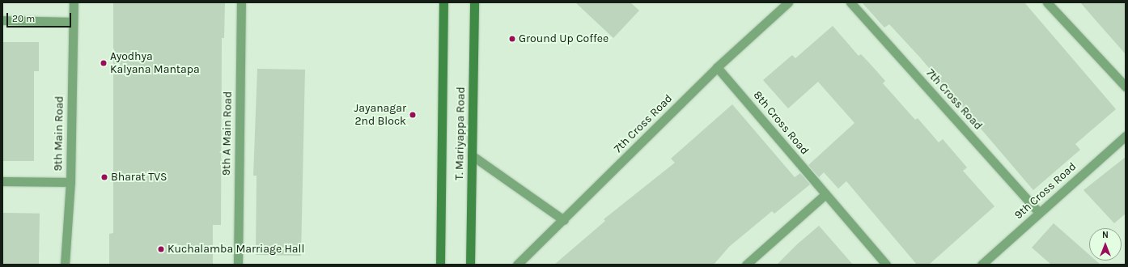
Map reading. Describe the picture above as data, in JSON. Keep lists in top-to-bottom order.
{
  "streets": {
    "main road": ["T. Mariyappa Road"],
    "street": [
      "7th Cross Road",
      "8th Cross Road",
      "9th Main Road",
      "9th A Main Road",
      "9th Cross Road"
    ]
  },
  "crossings": [
    ["7th Cross Road", "8th Cross Road"],
    ["7th Cross Road", "9th Cross Road"]
  ],
  "places": [
    "Ground Up Coffee",
    "Ayodhya Kalyana Mantapa",
    "Jayanagar 2nd Block",
    "Bharat TVS",
    "Kuchalamba Marriage Hall"
  ],
  "scale_bar": "20 m",
  "north": "top"
}
